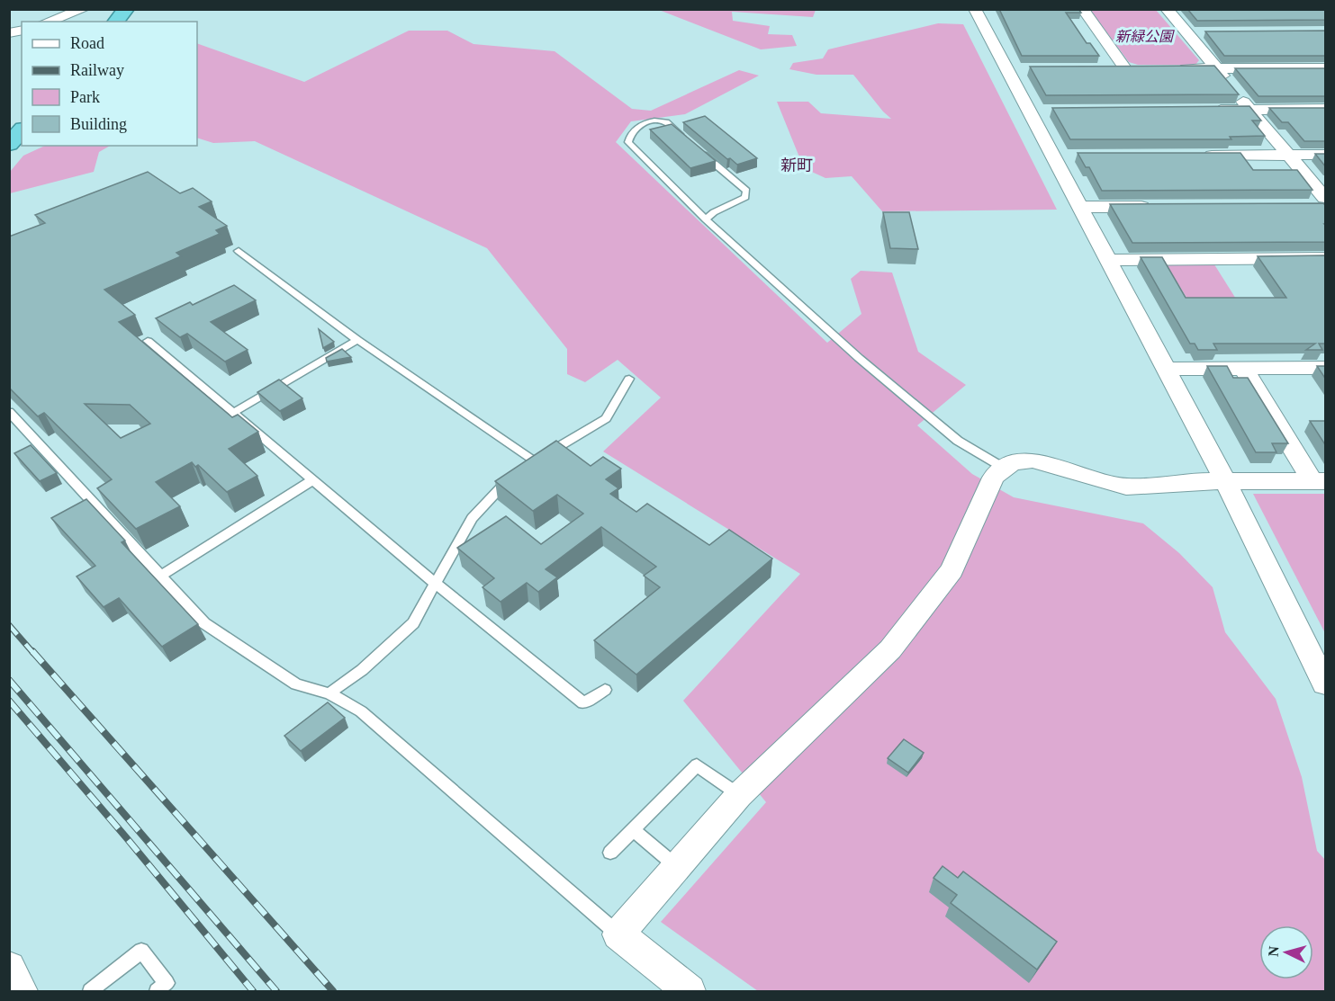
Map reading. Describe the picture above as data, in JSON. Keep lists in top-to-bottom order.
{
  "districts": ["新町"],
  "parks": ["新緑公園"],
  "legend": [
    "Road",
    "Railway",
    "Park",
    "Building"
  ],
  "north": "left"
}
